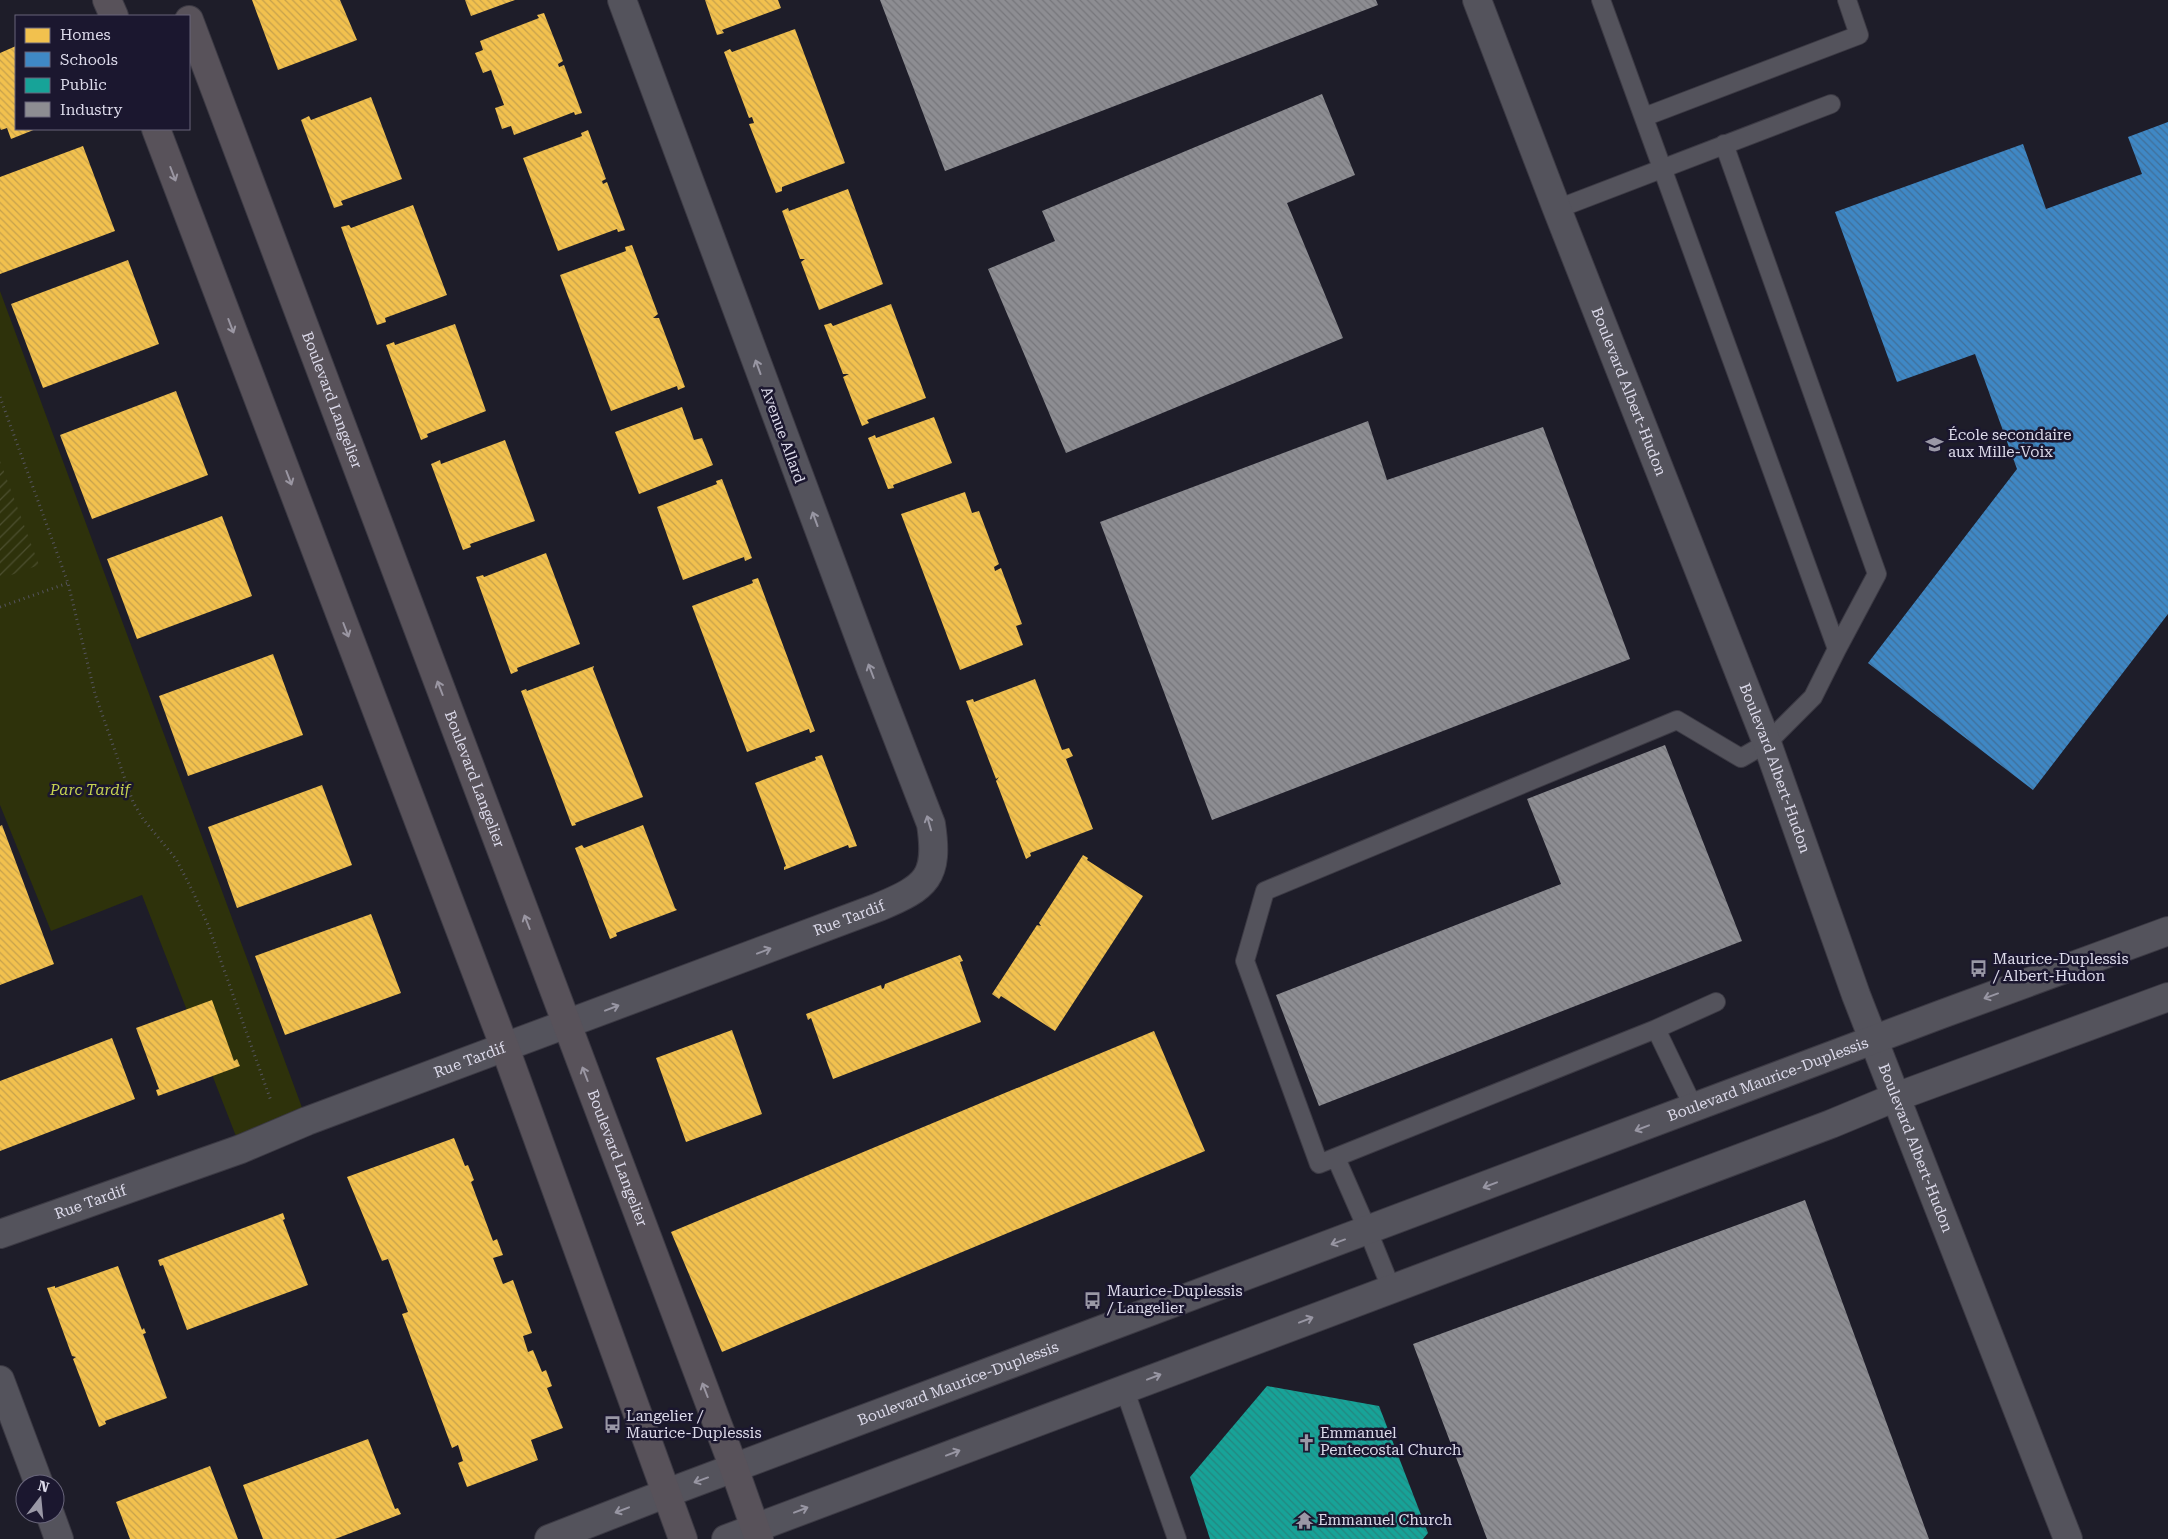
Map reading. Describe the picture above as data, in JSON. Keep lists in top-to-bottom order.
{
  "streets": {
    "main road": ["Boulevard Langelier"],
    "street": [
      "Boulevard Albert-Hudon",
      "Avenue Allard",
      "Rue Tardif",
      "Boulevard Maurice-Duplessis"
    ]
  },
  "crossings": [
    ["Boulevard Albert-Hudon", "Boulevard Maurice-Duplessis"],
    ["Boulevard Langelier", "Rue Tardif"],
    ["Boulevard Langelier", "Boulevard Maurice-Duplessis"],
    ["Avenue Allard", "Rue Tardif"]
  ],
  "one_way": ["Avenue Allard", "Rue Tardif"],
  "parks": ["Parc Tardif"],
  "places": {
    "school or university": ["École secondaire aux Mille-Voix"],
    "bus stop": ["Maurice-Duplessis / Albert-Hudon", "Maurice-Duplessis / Langelier", "Langelier / Maurice-Duplessis"],
    "church": ["Emmanuel Pentecostal Church"],
    "temple": ["Emmanuel Church"]
  },
  "legend": [
    "Homes",
    "Schools",
    "Public",
    "Industry"
  ],
  "north": "top"
}
